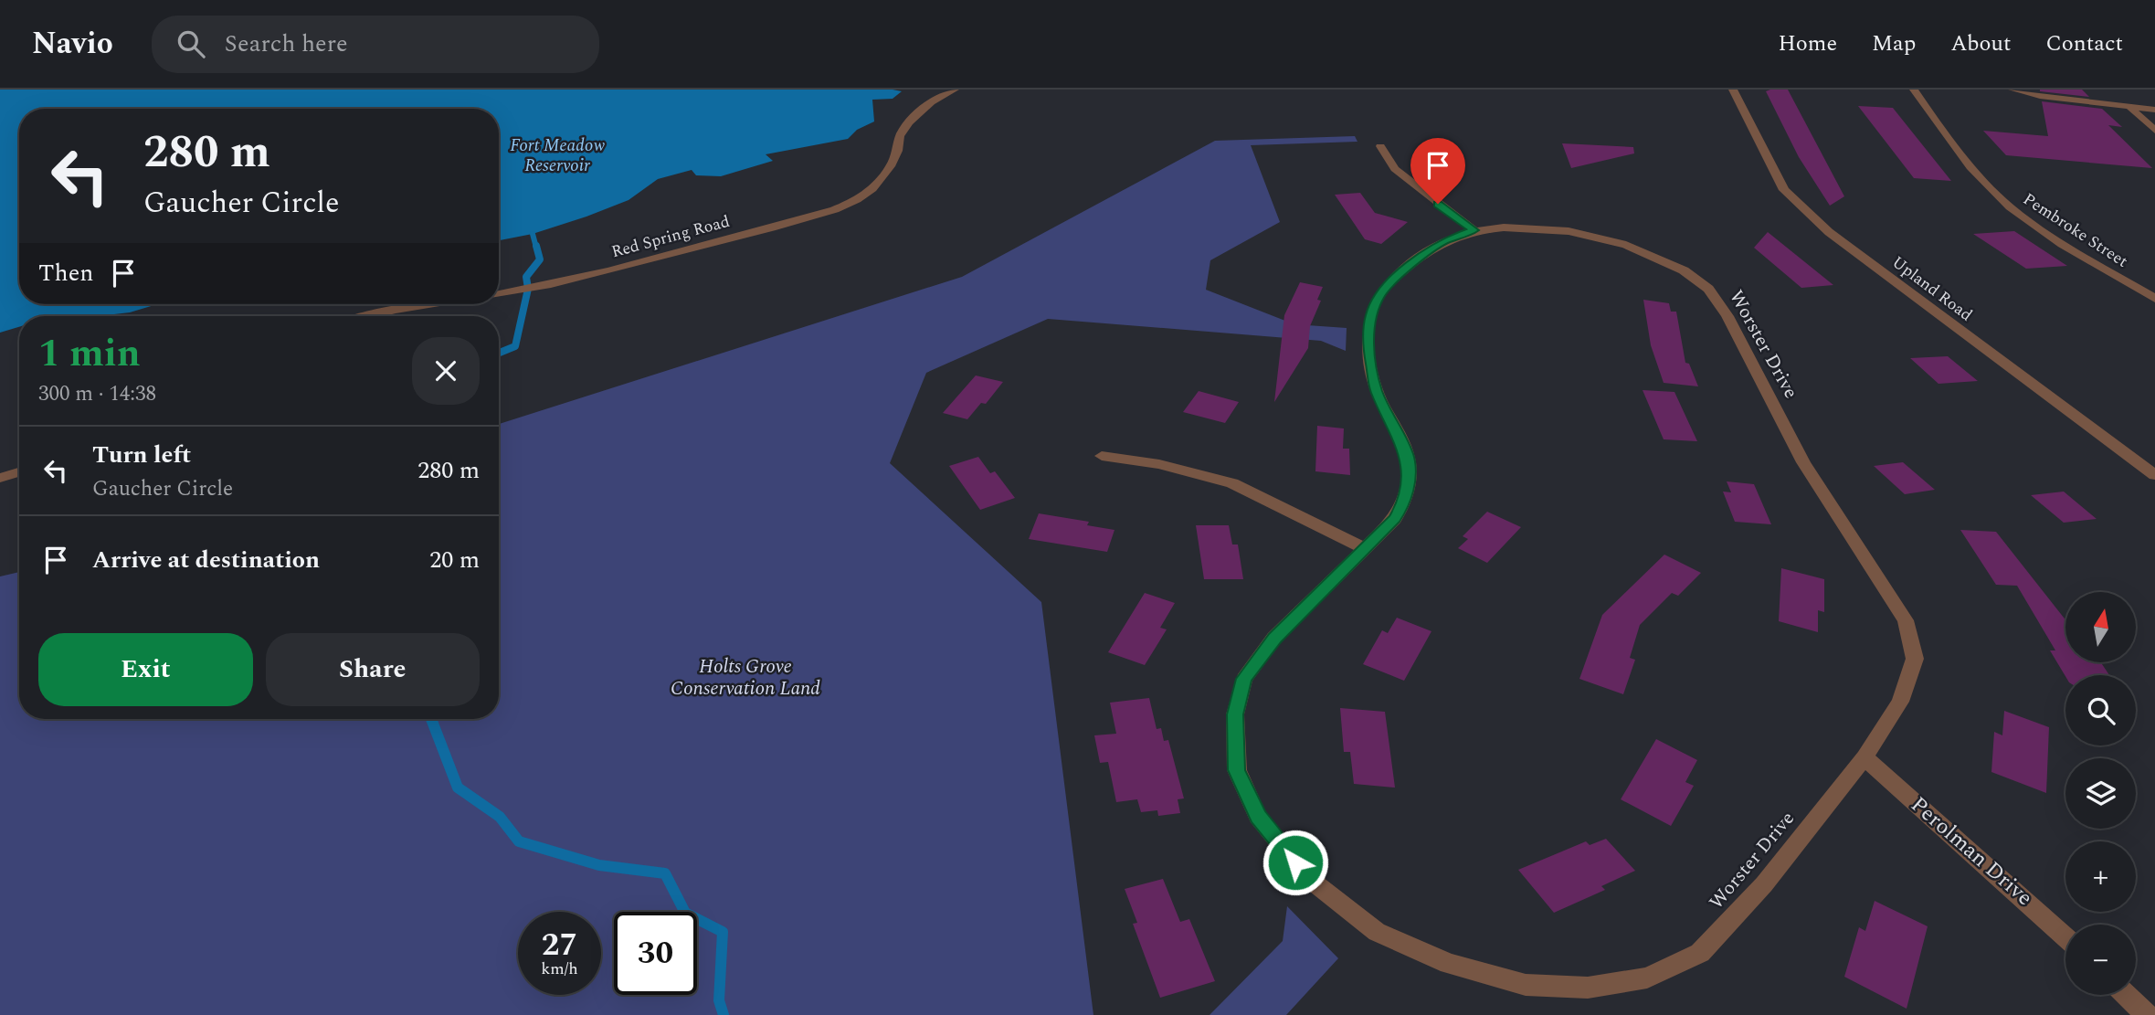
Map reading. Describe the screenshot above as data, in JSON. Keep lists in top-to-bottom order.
{
  "streets": {
    "street": [
      "Pembroke Street",
      "Red Spring Road",
      "Upland Road",
      "Worster Drive",
      "Perolman Drive"
    ]
  },
  "crossings": [
    ["Worster Drive", "Perolman Drive"]
  ],
  "water": ["Fort Meadow Reservoir"],
  "parks": ["Holts Grove Conservation Land"],
  "north": "top",
  "page": {
    "header": "Navio",
    "search": "Search here",
    "nav": [
      "Home",
      "Map",
      "About",
      "Contact"
    ],
    "turn": ["280 m", "Gaucher Circle"],
    "then": "Then",
    "heading": ["1 min", "300 m · 14:38"],
    "list": [
      {
        "name": "Turn left",
        "note": "Gaucher Circle",
        "value": "280 m"
      },
      {
        "name": "Arrive at destination",
        "value": "20 m"
      }
    ],
    "map_buttons": ["+", "−"],
    "buttons": ["Exit", "Share"],
    "speed": "27 km/h",
    "limit": "30"
  }
}
